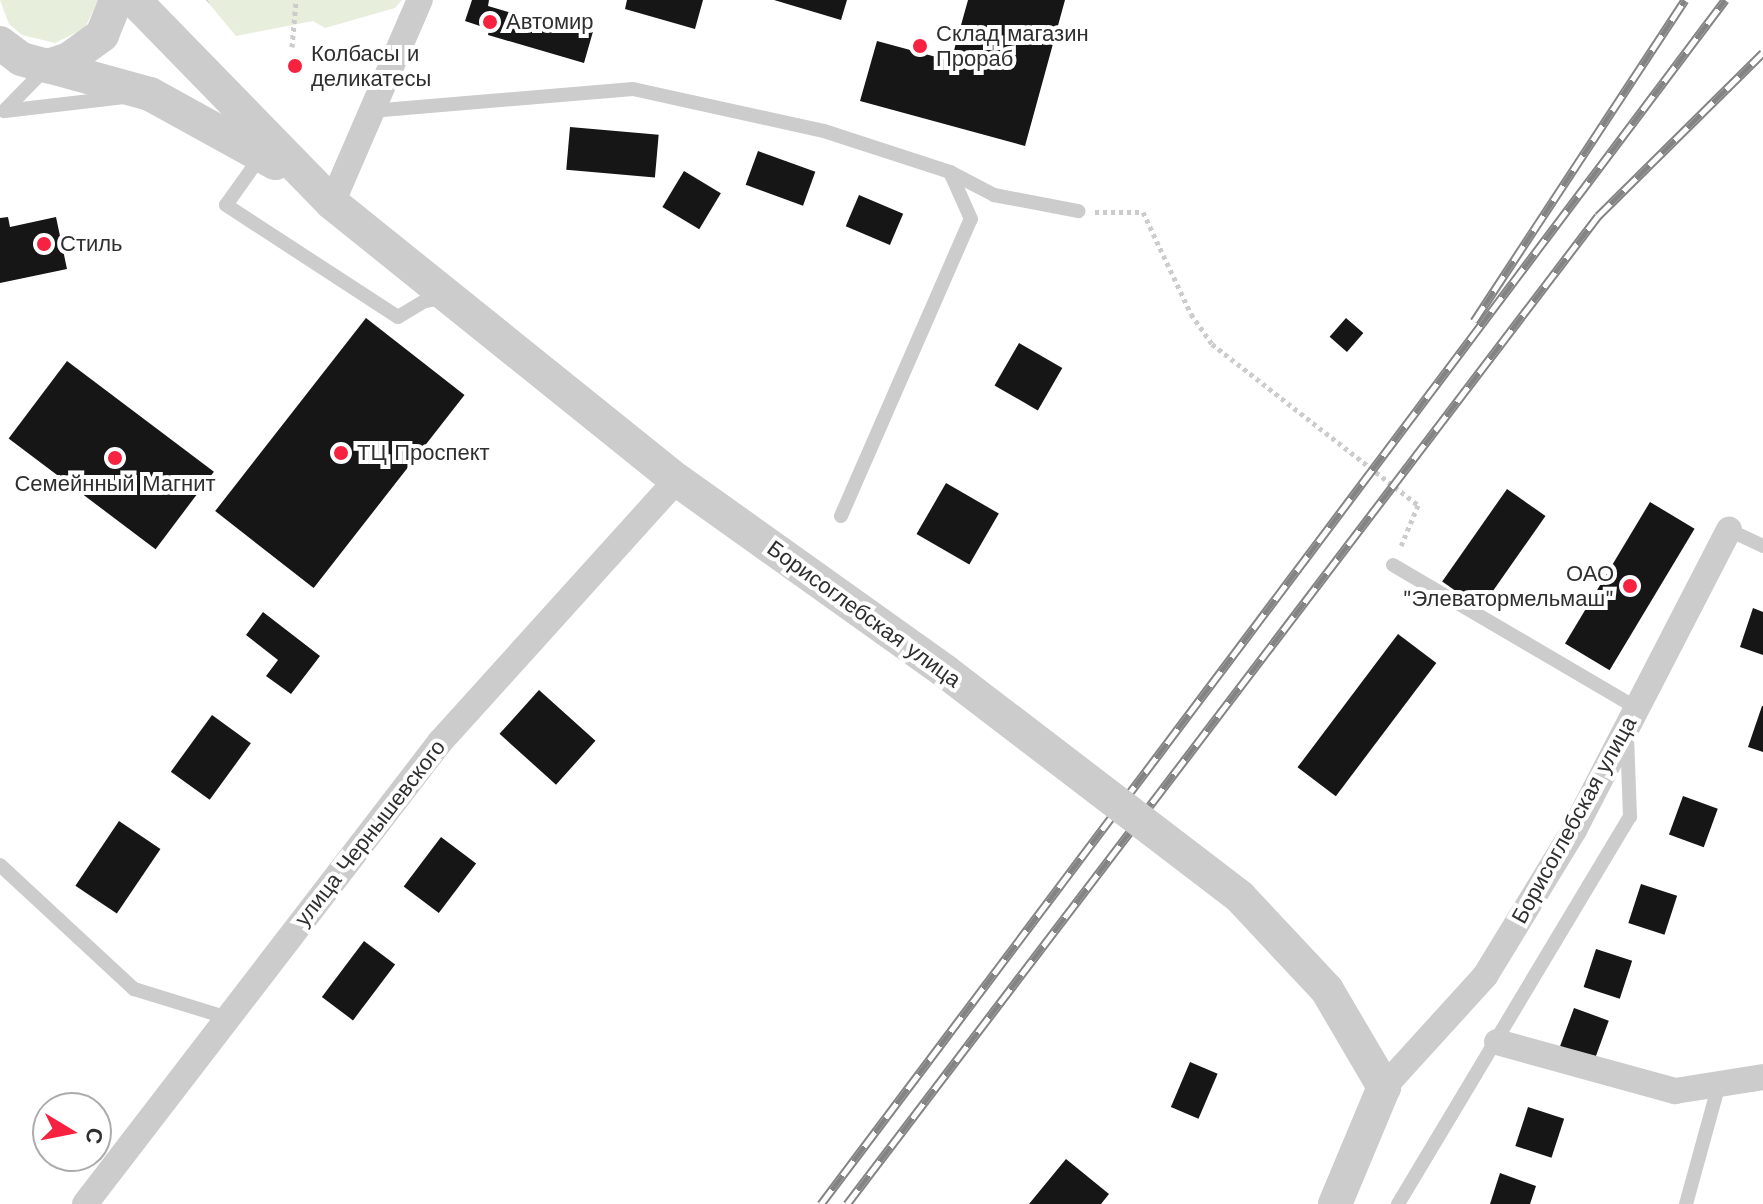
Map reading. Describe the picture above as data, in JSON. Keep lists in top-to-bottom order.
{
  "streets": {
    "street": ["Борисоглебская улица", "улица Чернышевского"]
  },
  "crossings": [
    ["Борисоглебская улица", "улица Чернышевского"]
  ],
  "places": [
    "Автомир",
    "Склад магазин Прораб",
    "Колбасы и деликатесы",
    "Стиль",
    "ТЦ Проспект",
    "Семейнный Магнит",
    "ОАО \"Элеватормельмаш\""
  ],
  "north": "right"
}
